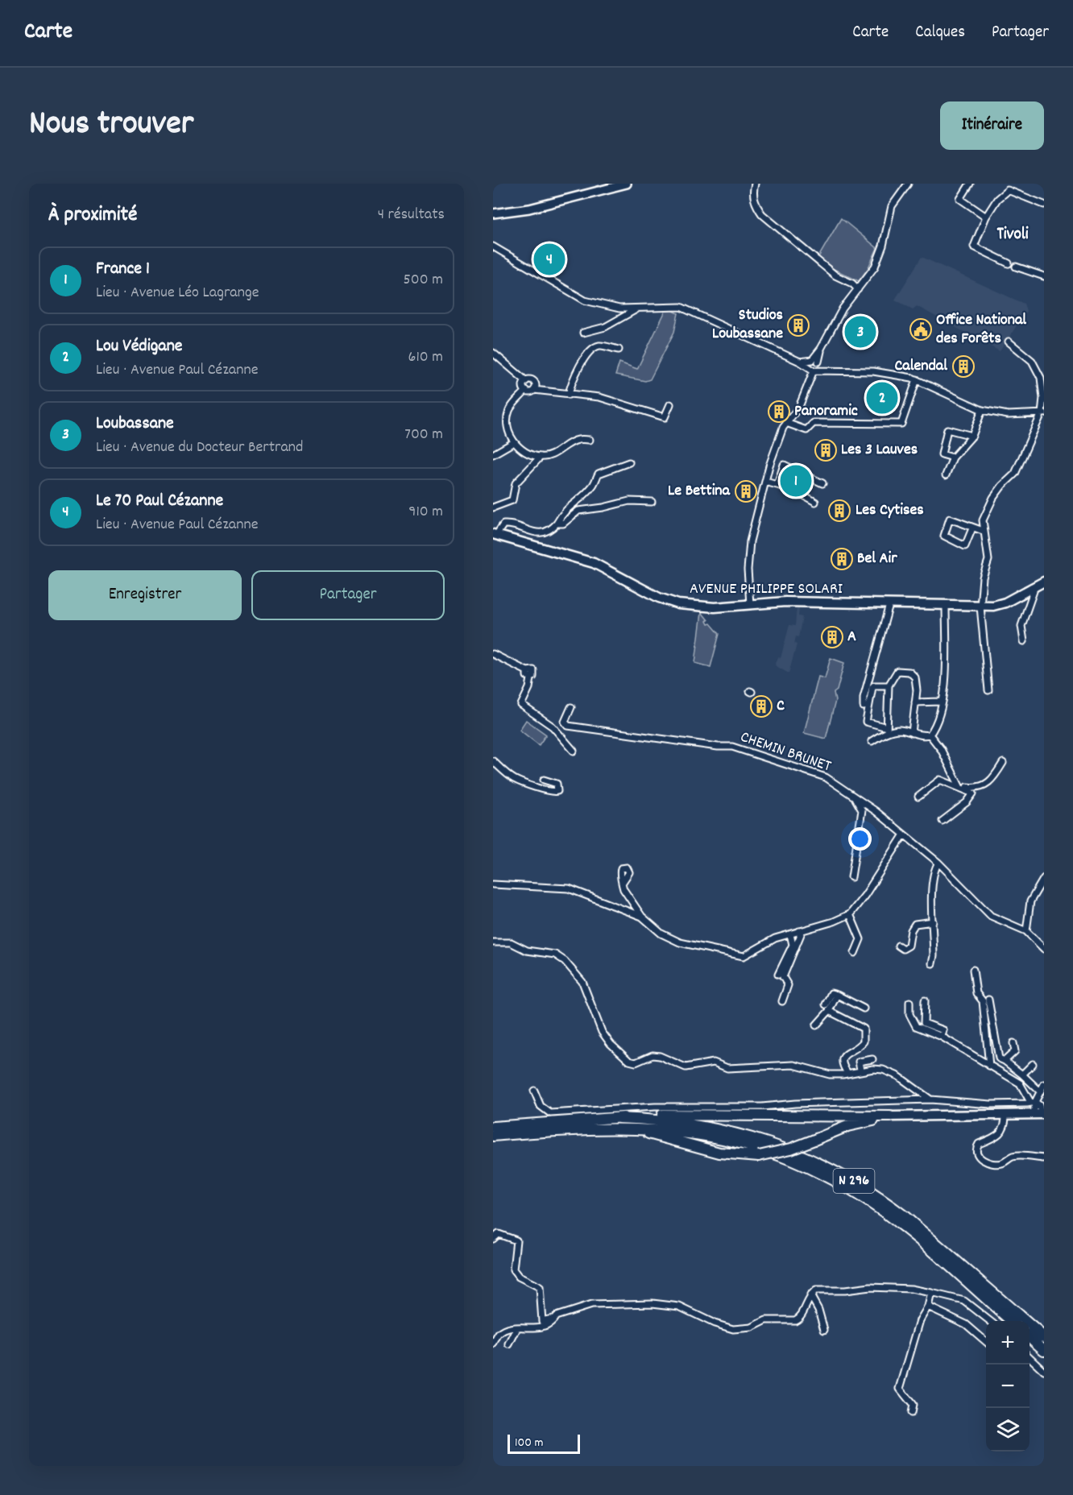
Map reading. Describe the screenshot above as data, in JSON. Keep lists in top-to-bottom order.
{
  "streets": {
    "highway": ["N 296"],
    "main road": ["AVENUE PHILIPPE SOLARI"],
    "street": ["CHEMIN BRUNET"]
  },
  "districts": ["Tivoli"],
  "places": {
    "building": [
      "Studios Loubassane",
      "Calendal",
      "Panoramic",
      "Les 3 Lauves",
      "Le Bettina",
      "Les Cytises",
      "Bel Air",
      "A",
      "C"
    ],
    "public building": ["Office National des Forêts"]
  },
  "scale_bar": "100 m",
  "page": {
    "header": "Carte",
    "nav": ["Carte", "Calques", "Partager"],
    "title": "Nous trouver",
    "buttons": [
      "Itinéraire",
      ["Enregistrer", "Partager"]
    ],
    "heading": ["À proximité", "4 résultats"],
    "pins": [
      "4",
      "3",
      "2",
      "1"
    ],
    "list": [
      {
        "mark": "1",
        "name": "France 1",
        "note": "Lieu · Avenue Léo Lagrange",
        "value": "500 m"
      },
      {
        "mark": "2",
        "name": "Lou Védigane",
        "note": "Lieu · Avenue Paul Cézanne",
        "value": "610 m"
      },
      {
        "mark": "3",
        "name": "Loubassane",
        "note": "Lieu · Avenue du Docteur Bertrand",
        "value": "700 m"
      },
      {
        "mark": "4",
        "name": "Le 70 Paul Cézanne",
        "note": "Lieu · Avenue Paul Cézanne",
        "value": "910 m"
      }
    ],
    "map_buttons": ["+", "−"],
    "scale": "100 m"
  }
}
